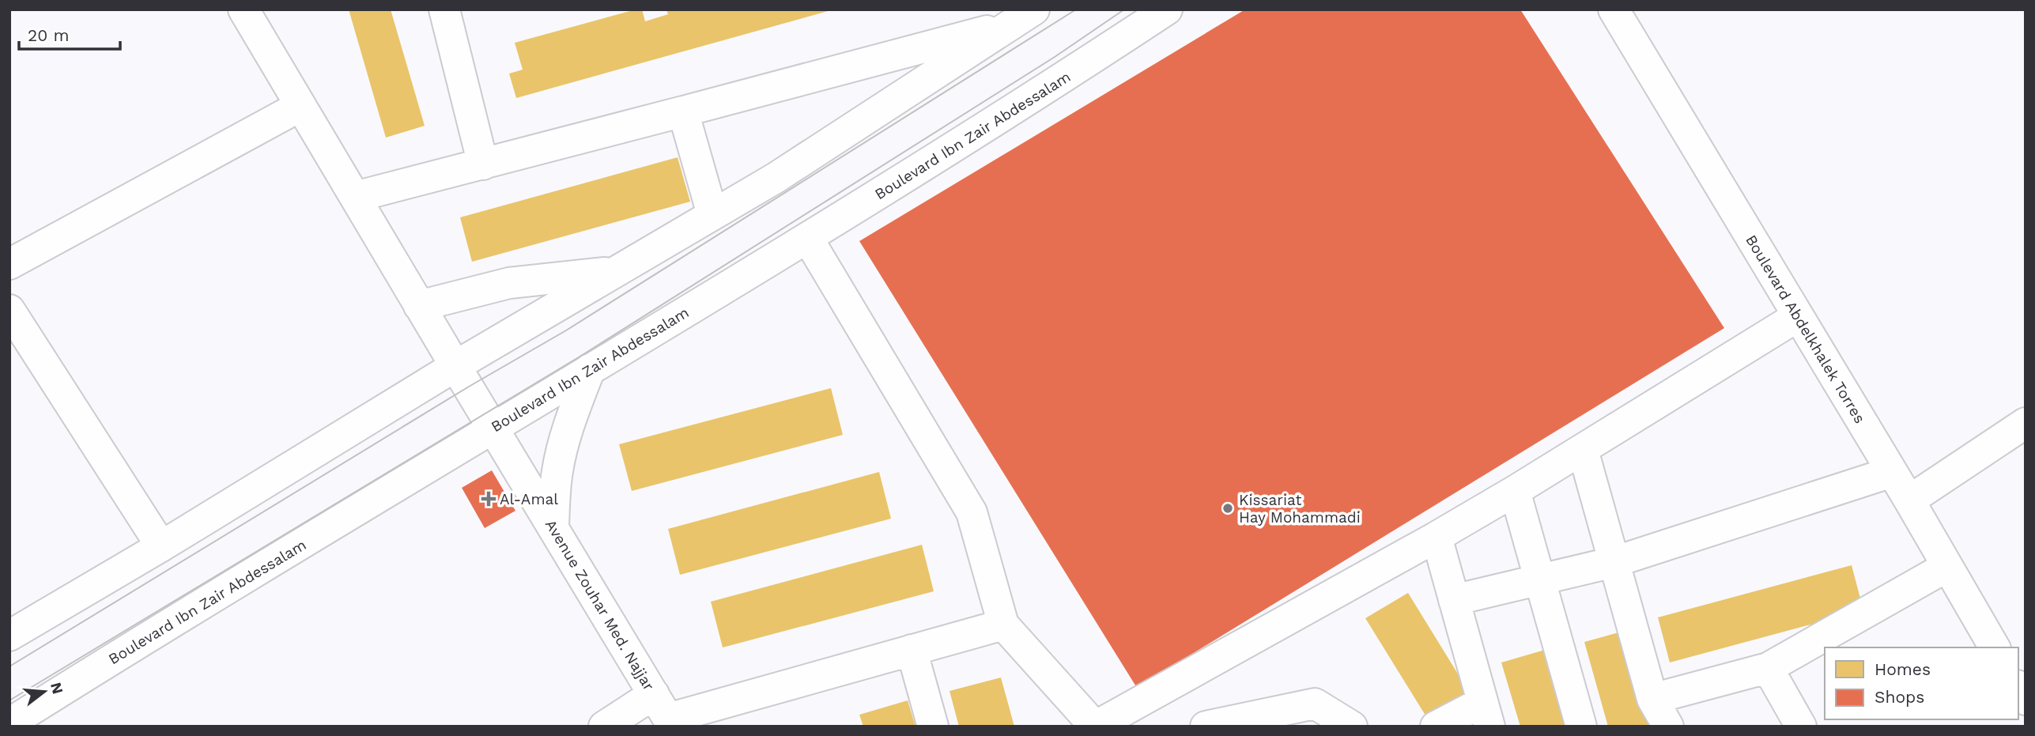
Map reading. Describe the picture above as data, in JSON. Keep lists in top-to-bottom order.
{
  "streets": {
    "street": ["Boulevard Ibn Zair Abdessalam", "Boulevard Abdelkhalek Torres", "Avenue Zouhar Med. Najjar"]
  },
  "crossings": [
    ["Boulevard Ibn Zair Abdessalam", "Avenue Zouhar Med. Najjar"]
  ],
  "places": {
    "health": ["Al-Amal"],
    "other": ["Kissariat Hay Mohammadi"]
  },
  "legend": ["Homes", "Shops"],
  "scale_bar": "20 m",
  "north": "right"
}
